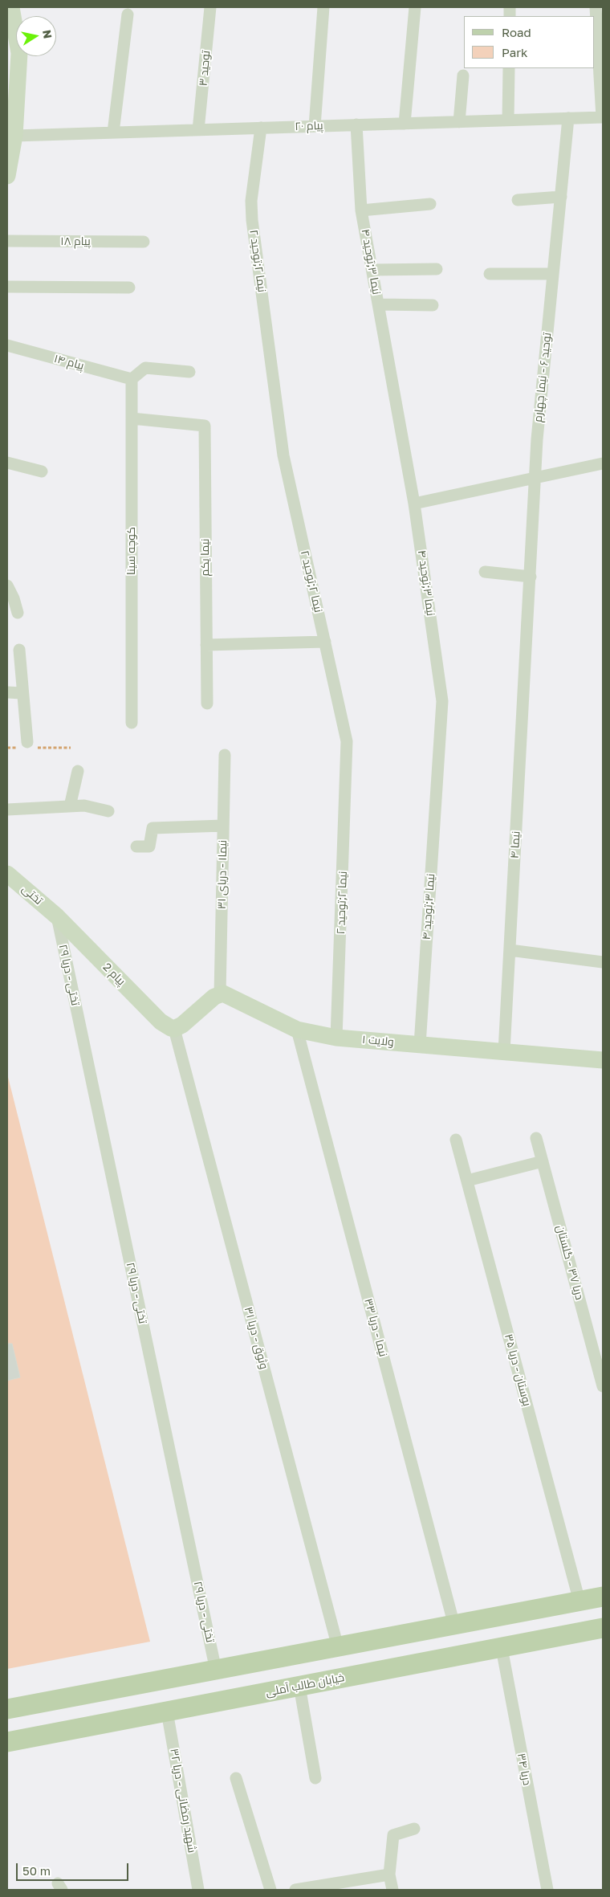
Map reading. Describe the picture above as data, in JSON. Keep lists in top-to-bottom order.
{
  "streets": {
    "main road": ["خیابان طالب آملی"],
    "street": [
      "توحید ۳",
      "پیام ۲۰",
      "پیام ۱۸",
      "نیما ۲;توحید ۲",
      "نیما ۳;توحید ۴",
      "پیام ۱۴",
      "توحید ۶ - نیما چهارم",
      "کوچه سینا",
      "نیما یکم",
      "نیما ۴",
      "نیما۱ - دریای ۳۱",
      "تختی",
      "پیام 2",
      "تختی - دریا ۲۹",
      "ولایت ۱",
      "دریا ۳۷ - گلستان",
      "نیما - دریا ۳۳",
      "وثوق - دریا ۳۱",
      "بوستان - دریا ۳۵",
      "دریا ۳۴",
      "شهید رمضانی - دریا ۳۲"
    ]
  },
  "crossings": [
    ["توحید ۳", "پیام ۲۰"],
    ["پیام ۲۰", "نیما ۲;توحید ۲"],
    ["پیام ۲۰", "نیما ۳;توحید ۴"],
    ["پیام ۲۰", "توحید ۶ - نیما چهارم"],
    ["نیما ۲;توحید ۲", "ولایت ۱"],
    ["نیما ۳;توحید ۴", "ولایت ۱"],
    ["پیام ۱۴", "کوچه سینا"],
    ["توحید ۶ - نیما چهارم", "نیما ۴"],
    ["کوچه سینا", "نیما یکم"],
    ["نیما ۴", "ولایت ۱"],
    ["نیما۱ - دریای ۳۱", "ولایت ۱"],
    ["تختی", "پیام 2"],
    ["تختی", "تختی - دریا ۲۹"],
    ["پیام 2", "تختی - دریا ۲۹"],
    ["پیام 2", "وثوق - دریا ۳۱"],
    ["ولایت ۱", "نیما - دریا ۳۳"],
    ["خیابان طالب آملی", "دریا ۳۴"],
    ["خیابان طالب آملی", "شهید رمضانی - دریا ۳۲"]
  ],
  "legend": ["Road", "Park"],
  "scale_bar": "50 m",
  "north": "right"
}
